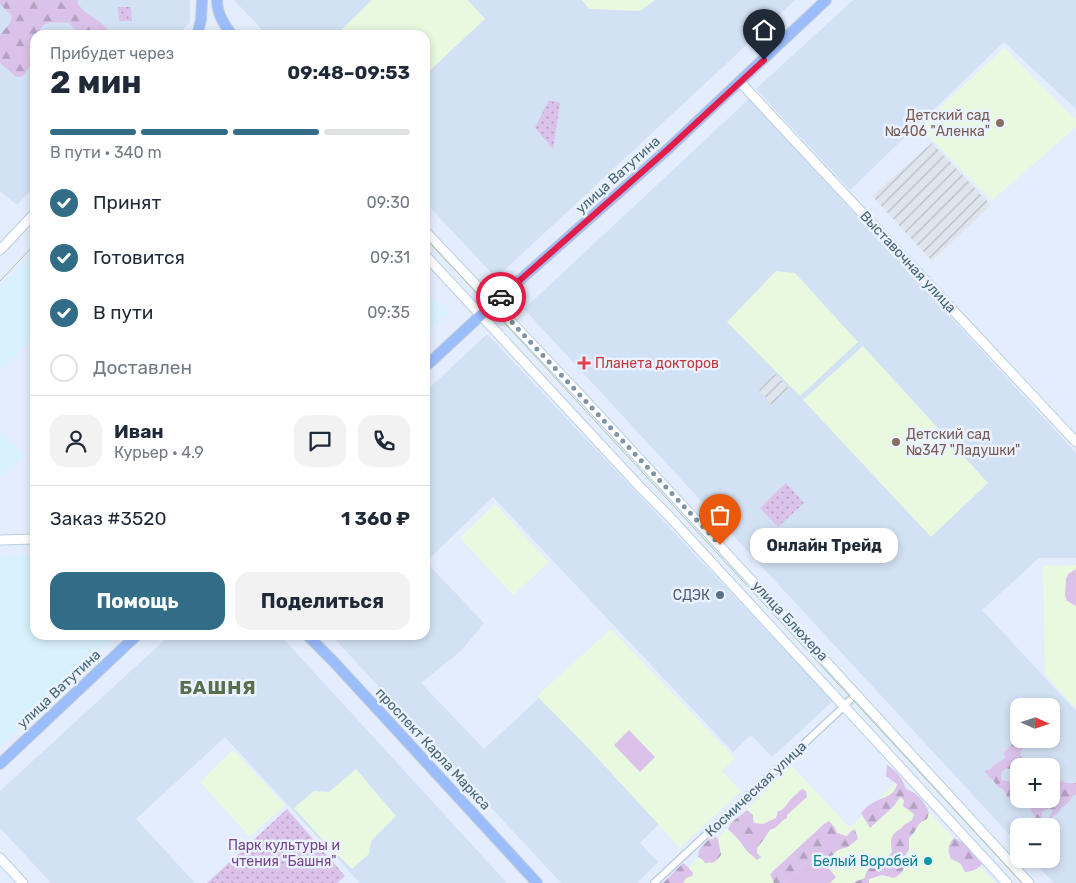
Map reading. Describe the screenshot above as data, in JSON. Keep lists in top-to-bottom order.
{
  "streets": {
    "main road": ["улица Ватутина", "проспект Карла Маркса"],
    "street": ["Выставочная улица", "улица Блюхера", "Космическая улица"]
  },
  "crossings": [
    ["улица Ватутина", "Выставочная улица"],
    ["улица Ватутина", "улица Блюхера"],
    ["улица Блюхера", "Космическая улица"]
  ],
  "districts": ["БАШНЯ"],
  "parks": ["Парк культуры и чтения \"Башня\""],
  "places": {
    "other": [
      "Детский сад №406 \"Аленка\"",
      "Детский сад №347 \"Ладушки\"",
      "Онлайн Трейд",
      "СДЭК",
      "Белый Воробей"
    ],
    "health": ["Планета докторов"]
  },
  "north": "right",
  "page": {
    "heading": ["2 мин", "Прибудет через", "09:48–09:53"],
    "panel": [
      "Иван",
      "Курьер · 4.9",
      "Заказ #3520",
      "1 360 ₽"
    ],
    "bar": "В пути · 340 m",
    "list": [
      ["Принят", "09:30"],
      ["Готовится", "09:31"],
      ["В пути", "09:35"],
      "Доставлен"
    ],
    "bubble": "Онлайн Трейд",
    "buttons": ["Помощь", "Поделиться"],
    "map_buttons": ["+", "−"]
  }
}
